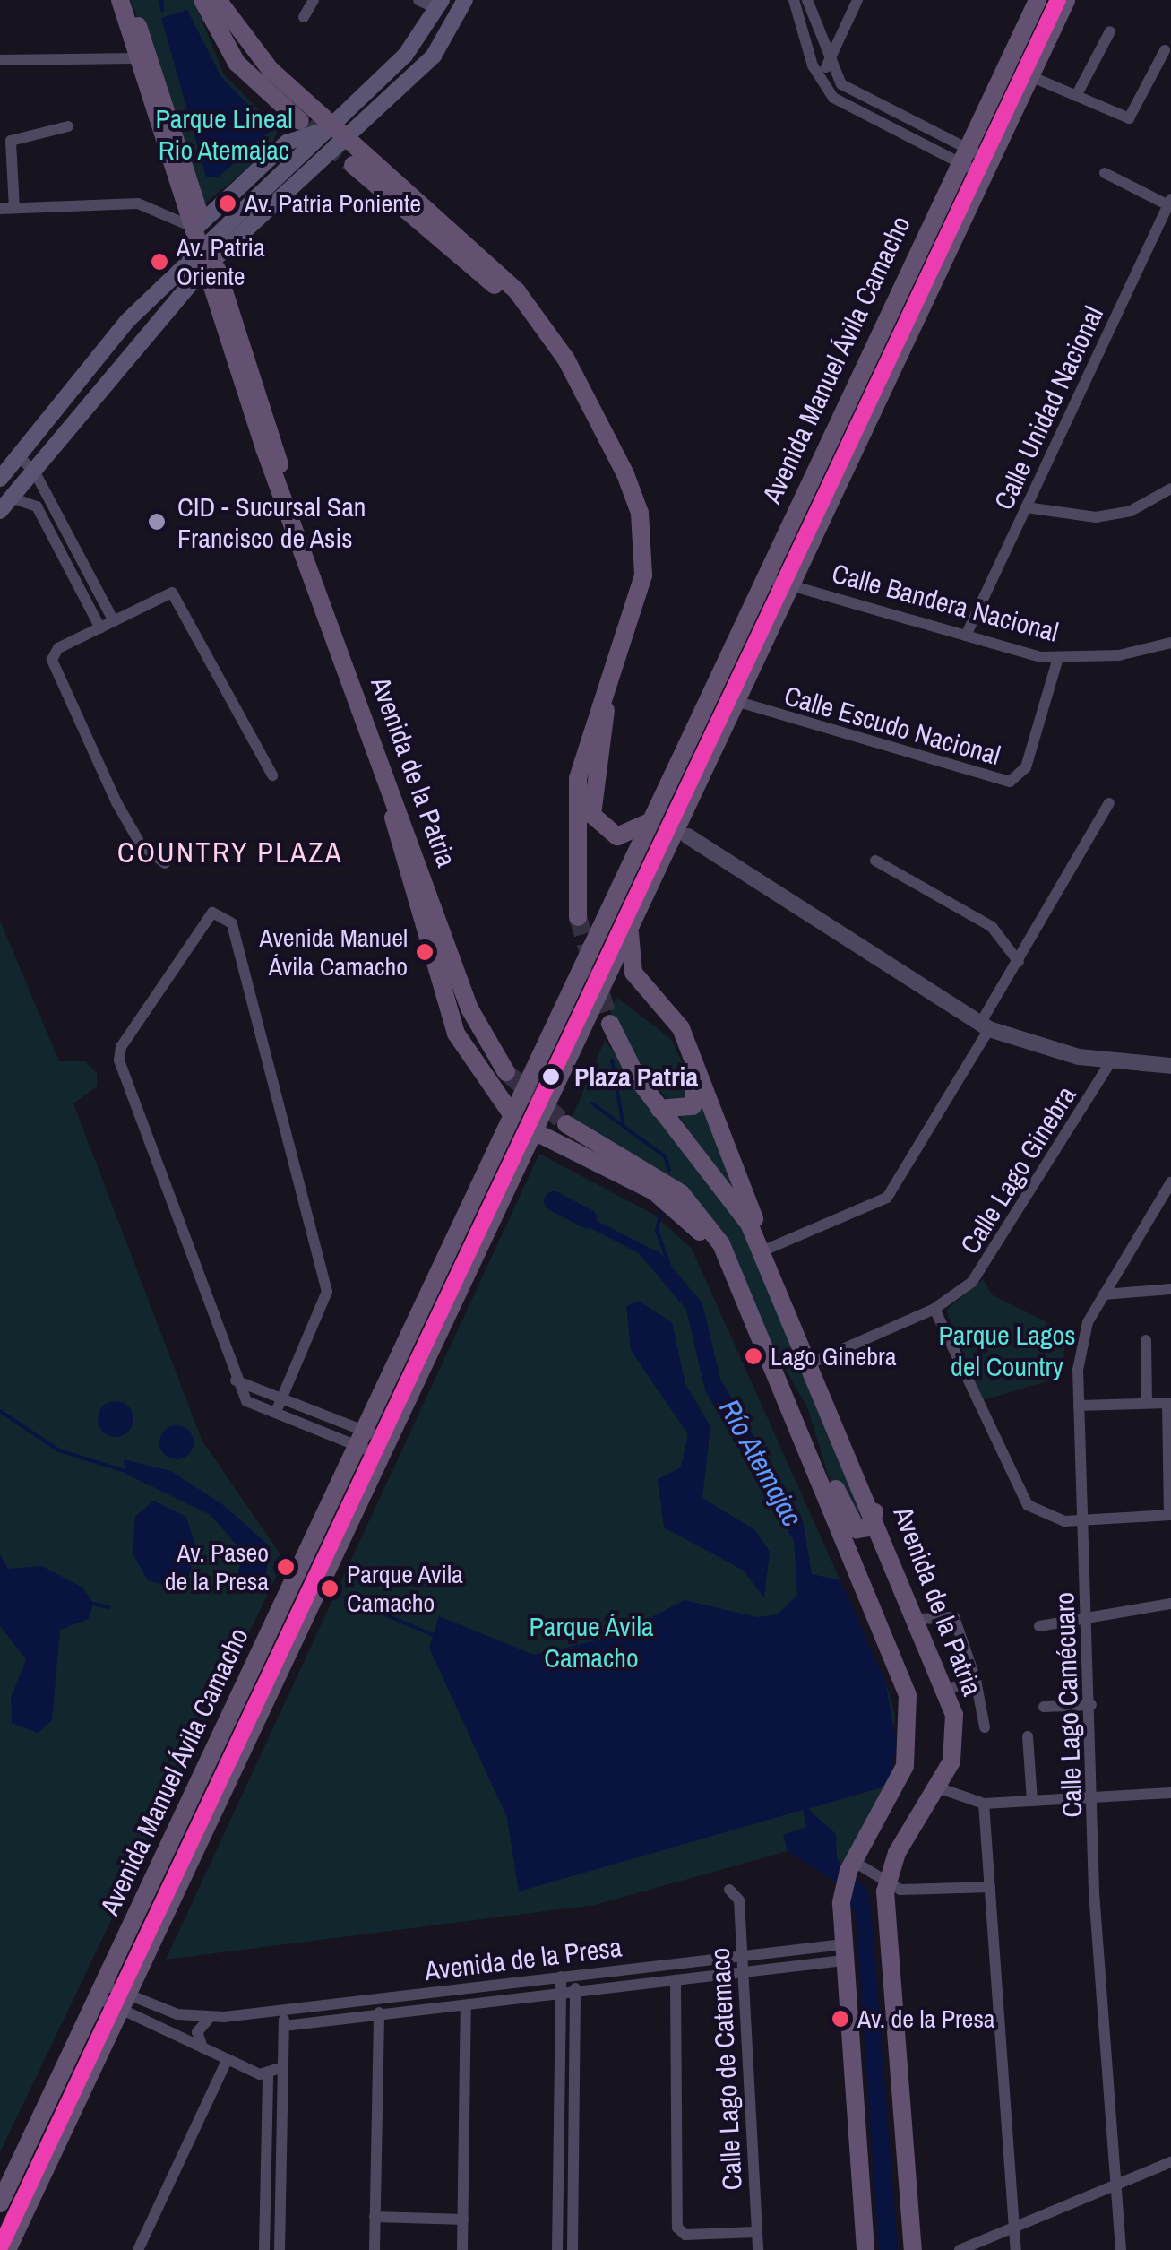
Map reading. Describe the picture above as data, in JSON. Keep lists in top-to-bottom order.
{
  "streets": {
    "main road": ["Avenida Manuel Ávila Camacho", "Avenida de la Patria"],
    "street": [
      "Calle Unidad Nacional",
      "Calle Bandera Nacional",
      "Calle Escudo Nacional",
      "Calle Lago Ginebra",
      "Calle Lago Camécuaro",
      "Avenida de la Presa",
      "Calle Lago de Catemaco"
    ]
  },
  "crossings": [
    ["Avenida Manuel Ávila Camacho", "Calle Bandera Nacional"],
    ["Avenida Manuel Ávila Camacho", "Calle Escudo Nacional"],
    ["Avenida Manuel Ávila Camacho", "Avenida de la Presa"],
    ["Calle Unidad Nacional", "Calle Bandera Nacional"],
    ["Calle Bandera Nacional", "Calle Escudo Nacional"],
    ["Avenida de la Patria", "Calle Lago Ginebra"],
    ["Avenida de la Presa", "Calle Lago de Catemaco"]
  ],
  "districts": ["COUNTRY PLAZA"],
  "water": ["Río Atemajac"],
  "parks": ["Parque Lineal Rio Atemajac", "Parque Lagos del Country", "Parque Ávila Camacho"],
  "places": [
    "Av. Patria Poniente",
    "Av. Patria Oriente",
    "CID - Sucursal San Francisco de Asis",
    "Avenida Manuel Ávila Camacho",
    "Plaza Patria",
    "Lago Ginebra",
    "Av. Paseo de la Presa",
    "Parque Avila Camacho",
    "Av. de la Presa"
  ]
}
